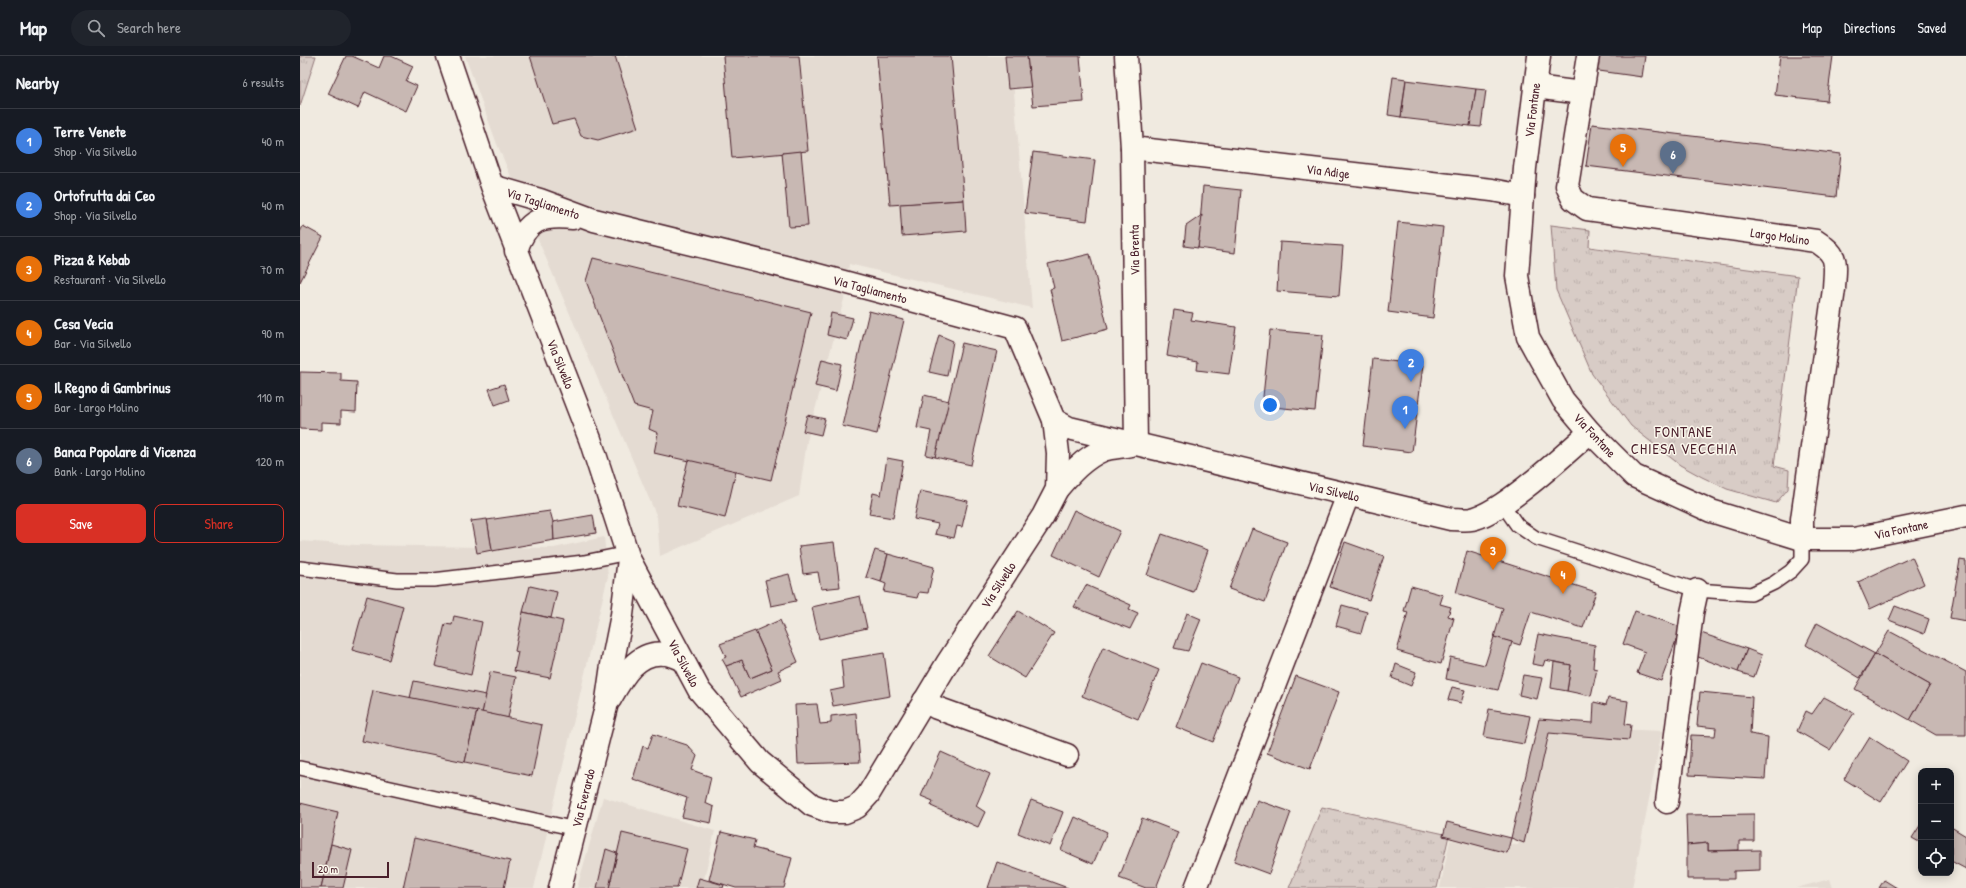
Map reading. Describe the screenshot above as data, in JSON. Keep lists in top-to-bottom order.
{
  "streets": {
    "street": [
      "Via Fontane",
      "Via Adige",
      "Via Tagliamento",
      "Largo Molino",
      "Via Brenta",
      "Via Silvello",
      "Via Everardo"
    ]
  },
  "crossings": [
    ["Via Fontane", "Via Adige"],
    ["Via Fontane", "Largo Molino"],
    ["Via Fontane", "Via Silvello"],
    ["Via Adige", "Via Brenta"],
    ["Via Tagliamento", "Via Silvello"],
    ["Via Brenta", "Via Silvello"],
    ["Via Silvello", "Via Everardo"]
  ],
  "districts": ["FONTANE CHIESA VECCHIA"],
  "scale_bar": "20 m",
  "page": {
    "header": "Map",
    "search": "Search here",
    "nav": ["Map", "Directions", "Saved"],
    "heading": ["Nearby", "6 results"],
    "list": [
      {
        "mark": "1",
        "name": "Terre Venete",
        "note": "Shop · Via Silvello",
        "value": "40 m"
      },
      {
        "mark": "2",
        "name": "Ortofrutta dai Ceo",
        "note": "Shop · Via Silvello",
        "value": "40 m"
      },
      {
        "mark": "3",
        "name": "Pizza & Kebab",
        "note": "Restaurant · Via Silvello",
        "value": "70 m"
      },
      {
        "mark": "4",
        "name": "Cesa Vecia",
        "note": "Bar · Via Silvello",
        "value": "90 m"
      },
      {
        "mark": "5",
        "name": "Il Regno di Gambrinus",
        "note": "Bar · Largo Molino",
        "value": "110 m"
      },
      {
        "mark": "6",
        "name": "Banca Popolare di Vicenza",
        "note": "Bank · Largo Molino",
        "value": "120 m"
      }
    ],
    "pins": [
      "5",
      "6",
      "2",
      "1",
      "3",
      "4"
    ],
    "buttons": ["Save", "Share"],
    "map_buttons": ["+", "−"],
    "scale": "20 m"
  }
}
